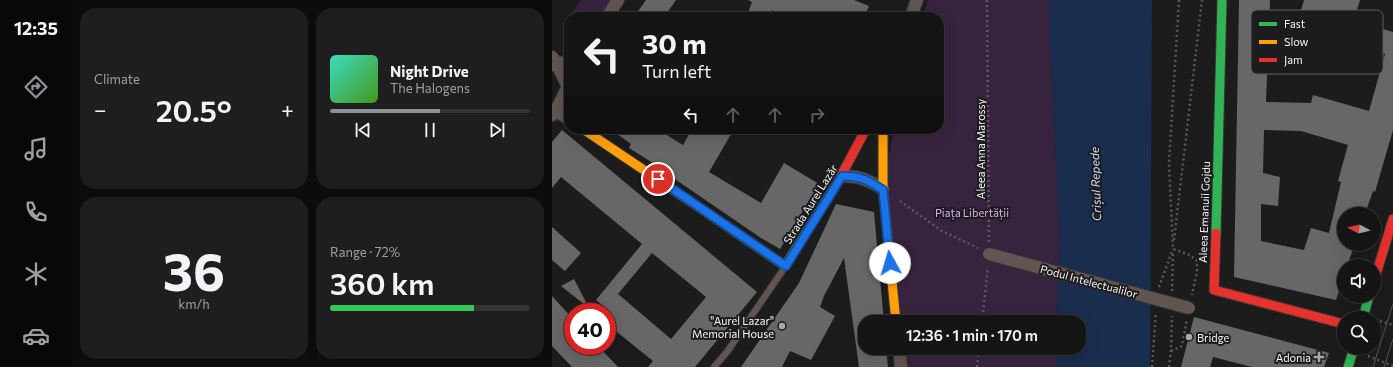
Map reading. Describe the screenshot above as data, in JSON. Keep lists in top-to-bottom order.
{
  "streets": {
    "street": ["Strada Aurel Lazăr", "Aleea Emanuil Gojdu", "Podul Intelectualilor"],
    "path": ["Aleea Anna Marossy"]
  },
  "crossings": [
    ["Aleea Anna Marossy", "Podul Intelectualilor"]
  ],
  "water": ["Crișul Repede"],
  "parks": ["Piața Libertății"],
  "places": {
    "other": ["\"Aurel Lazar\" Memorial House", "Bridge"],
    "health": ["Adonia"]
  },
  "legend": ["Fast", "Slow", "Jam"],
  "north": "left",
  "page": {
    "tabs": "12:35",
    "tile": [
      "Climate",
      ["36", "km/h"],
      ["Range · 72%", "360 km"]
    ],
    "turn": ["30 m", "Turn left"],
    "song": ["Night Drive", "The Halogens"],
    "heat": ["−", "20.5°", "+"],
    "limit": "40",
    "trip": "12:36 · 1 min · 170 m"
  }
}
